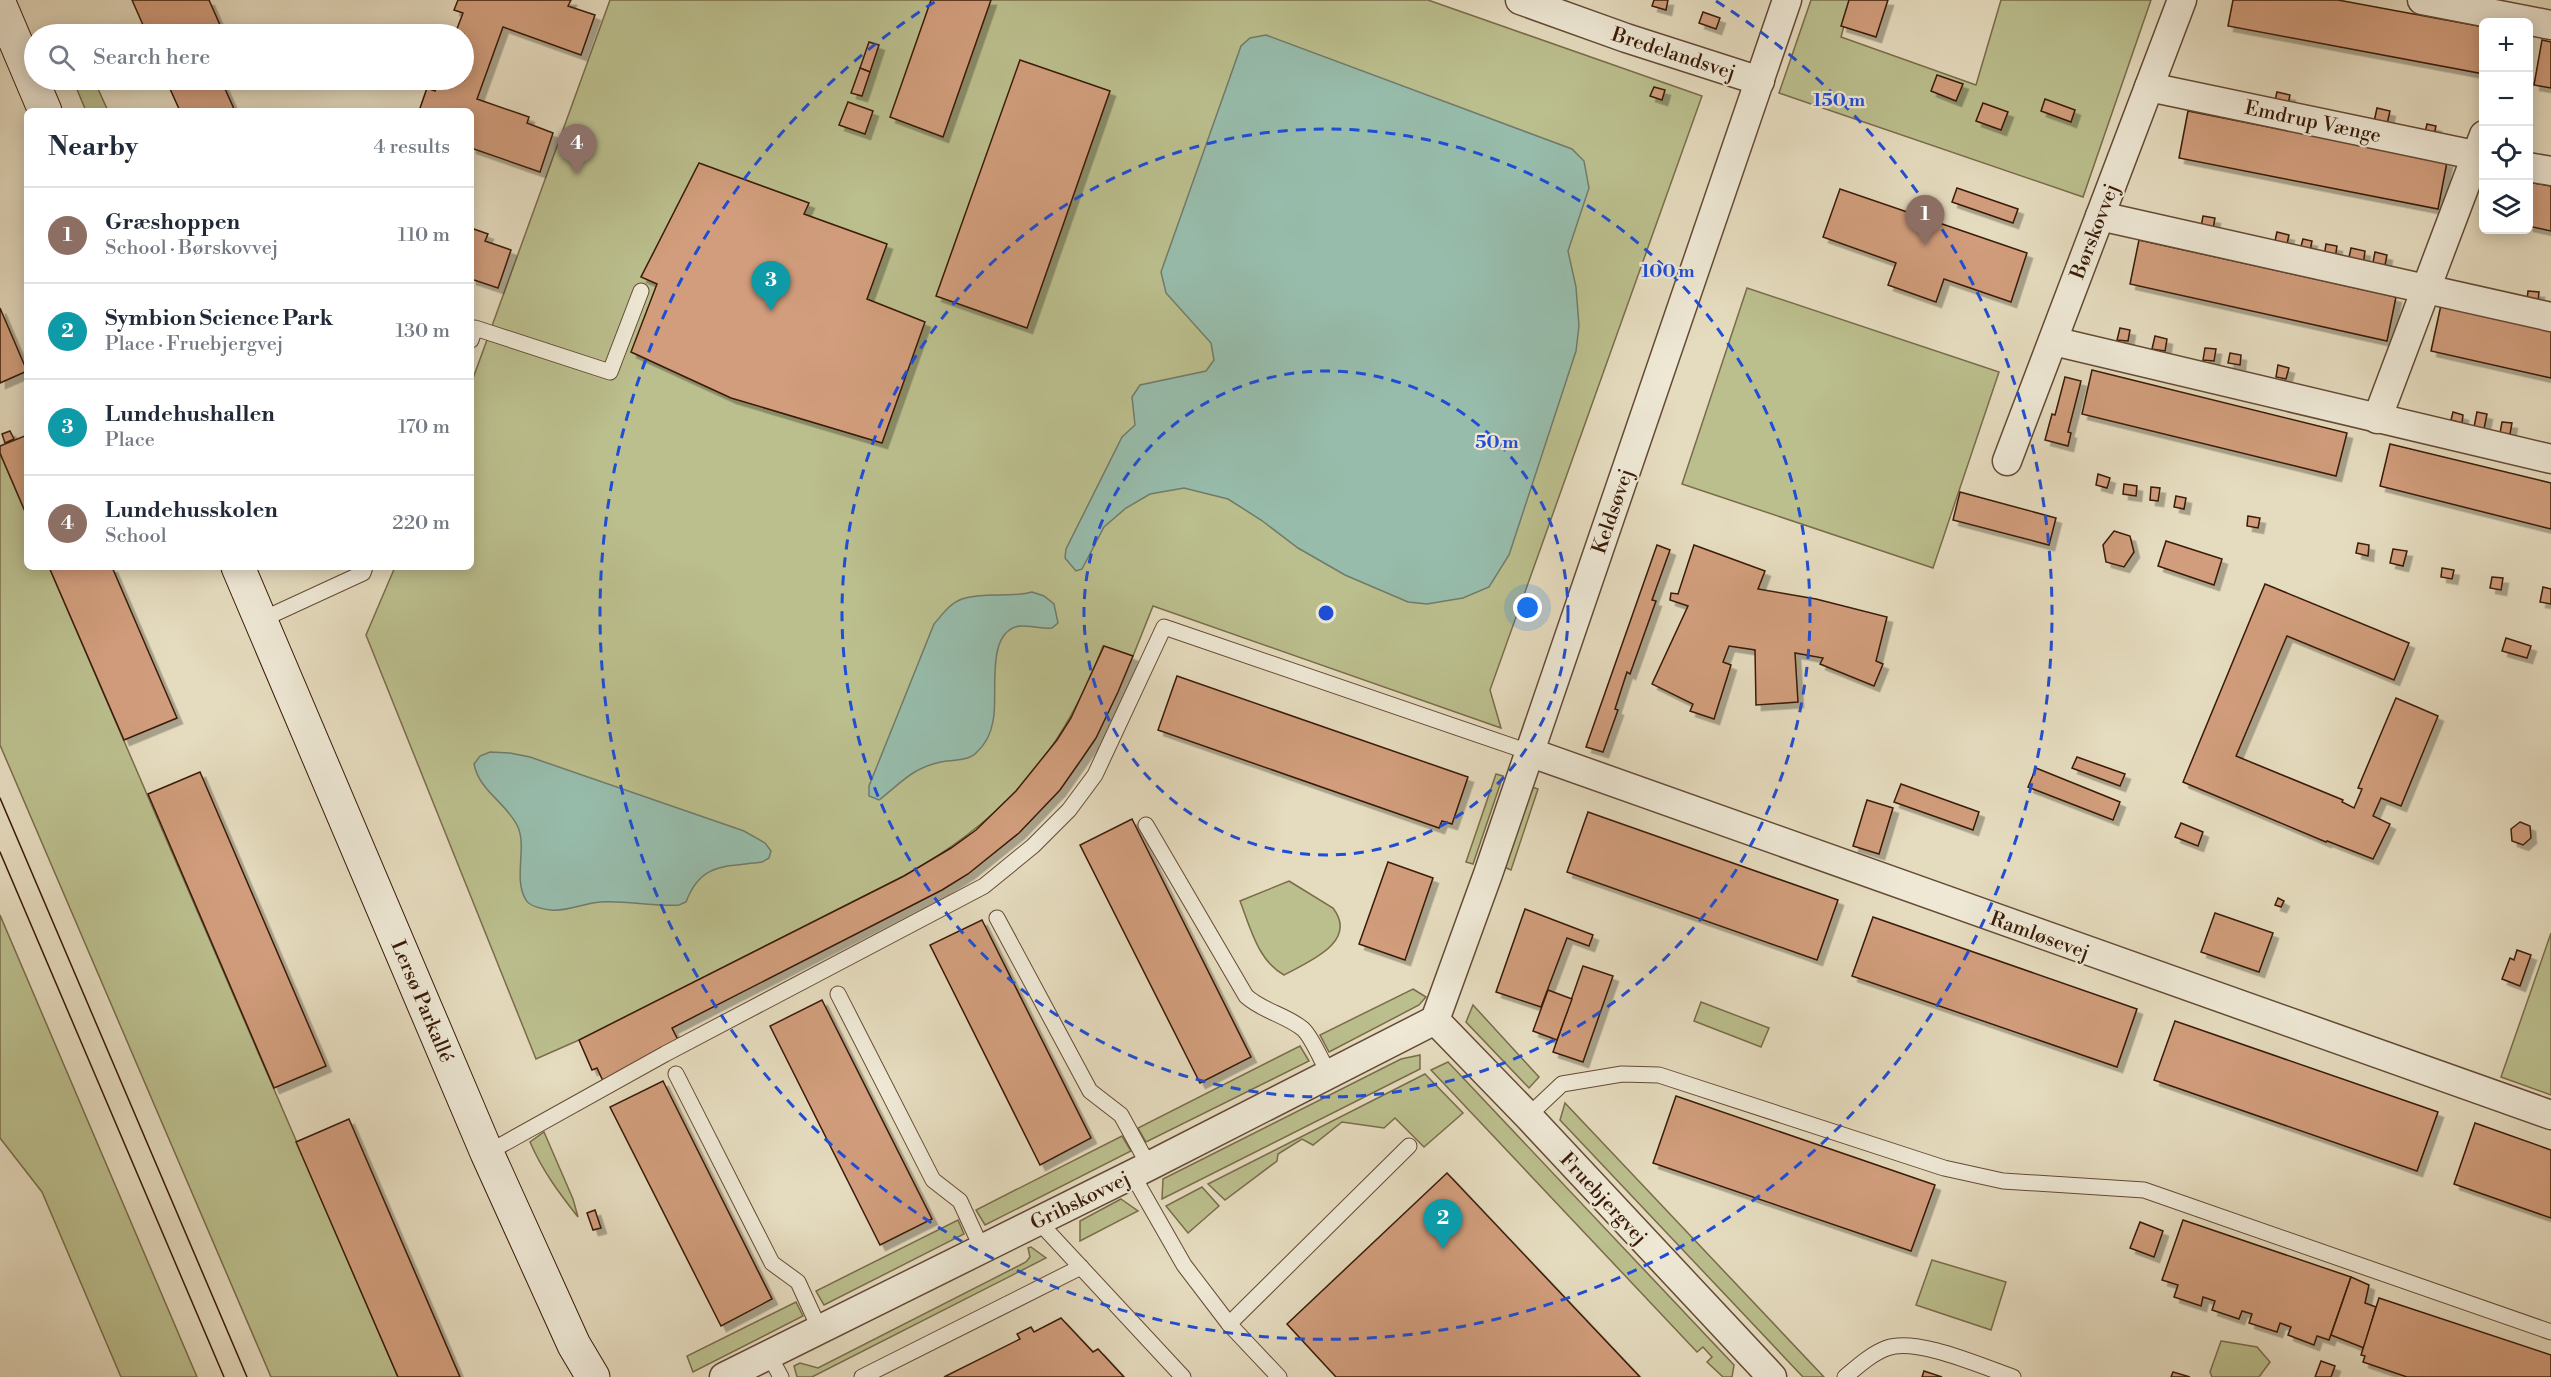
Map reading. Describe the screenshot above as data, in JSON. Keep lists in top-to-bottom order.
{
  "streets": {
    "street": [
      "Bredelandsvej",
      "Emdrup Vænge",
      "Børskovvej",
      "Keldsøvej",
      "Ramløsevej",
      "Lersø Parkallé",
      "Fruebjergvej",
      "Gribskovvej"
    ]
  },
  "crossings": [
    ["Bredelandsvej", "Keldsøvej"],
    ["Emdrup Vænge", "Børskovvej"],
    ["Keldsøvej", "Ramløsevej"],
    ["Keldsøvej", "Fruebjergvej"],
    ["Keldsøvej", "Gribskovvej"],
    ["Fruebjergvej", "Gribskovvej"]
  ],
  "page": {
    "map_buttons": ["+", "−"],
    "search": "Search here",
    "heading": ["Nearby", "4 results"],
    "pins": [
      "4",
      "1",
      "3",
      "2"
    ],
    "list": [
      {
        "mark": "1",
        "name": "Græshoppen",
        "note": "School · Børskovvej",
        "value": "110 m"
      },
      {
        "mark": "2",
        "name": "Symbion Science Park",
        "note": "Place · Fruebjergvej",
        "value": "130 m"
      },
      {
        "mark": "3",
        "name": "Lundehushallen",
        "note": "Place",
        "value": "170 m"
      },
      {
        "mark": "4",
        "name": "Lundehusskolen",
        "note": "School",
        "value": "220 m"
      }
    ]
  },
  "rings": ["150 m", "100 m", "50 m"]
}
